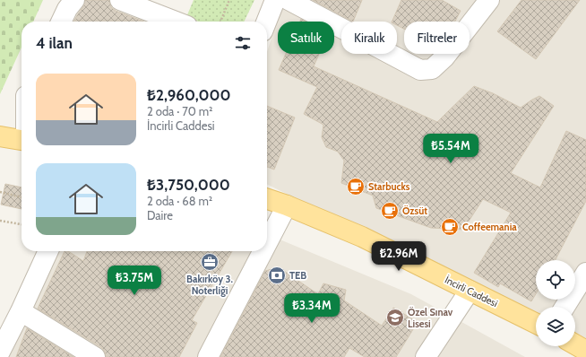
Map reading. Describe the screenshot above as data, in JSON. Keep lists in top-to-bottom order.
{
  "streets": {
    "main road": ["İncirli Caddesi"]
  },
  "places": {
    "cafe": ["Starbucks", "Özsüt", "Coffeemania"],
    "office": ["Bakırköy 3. Noterliği"],
    "bank": ["TEB"],
    "school or university": ["Özel Sınav Lisesi"]
  },
  "page": {
    "chip": ["Satılık", "Kiralık", "Filtreler"],
    "heading": "4 ilan",
    "list": [
      {
        "name": "₺2,960,000",
        "note": "2 oda · 70 m² · İncirli Caddesi"
      },
      {
        "name": "₺3,750,000",
        "note": "2 oda · 68 m² · Daire"
      }
    ],
    "price": [
      "₺5.54M",
      "₺2.96M",
      "₺3.75M",
      "₺3.34M"
    ]
  }
}
